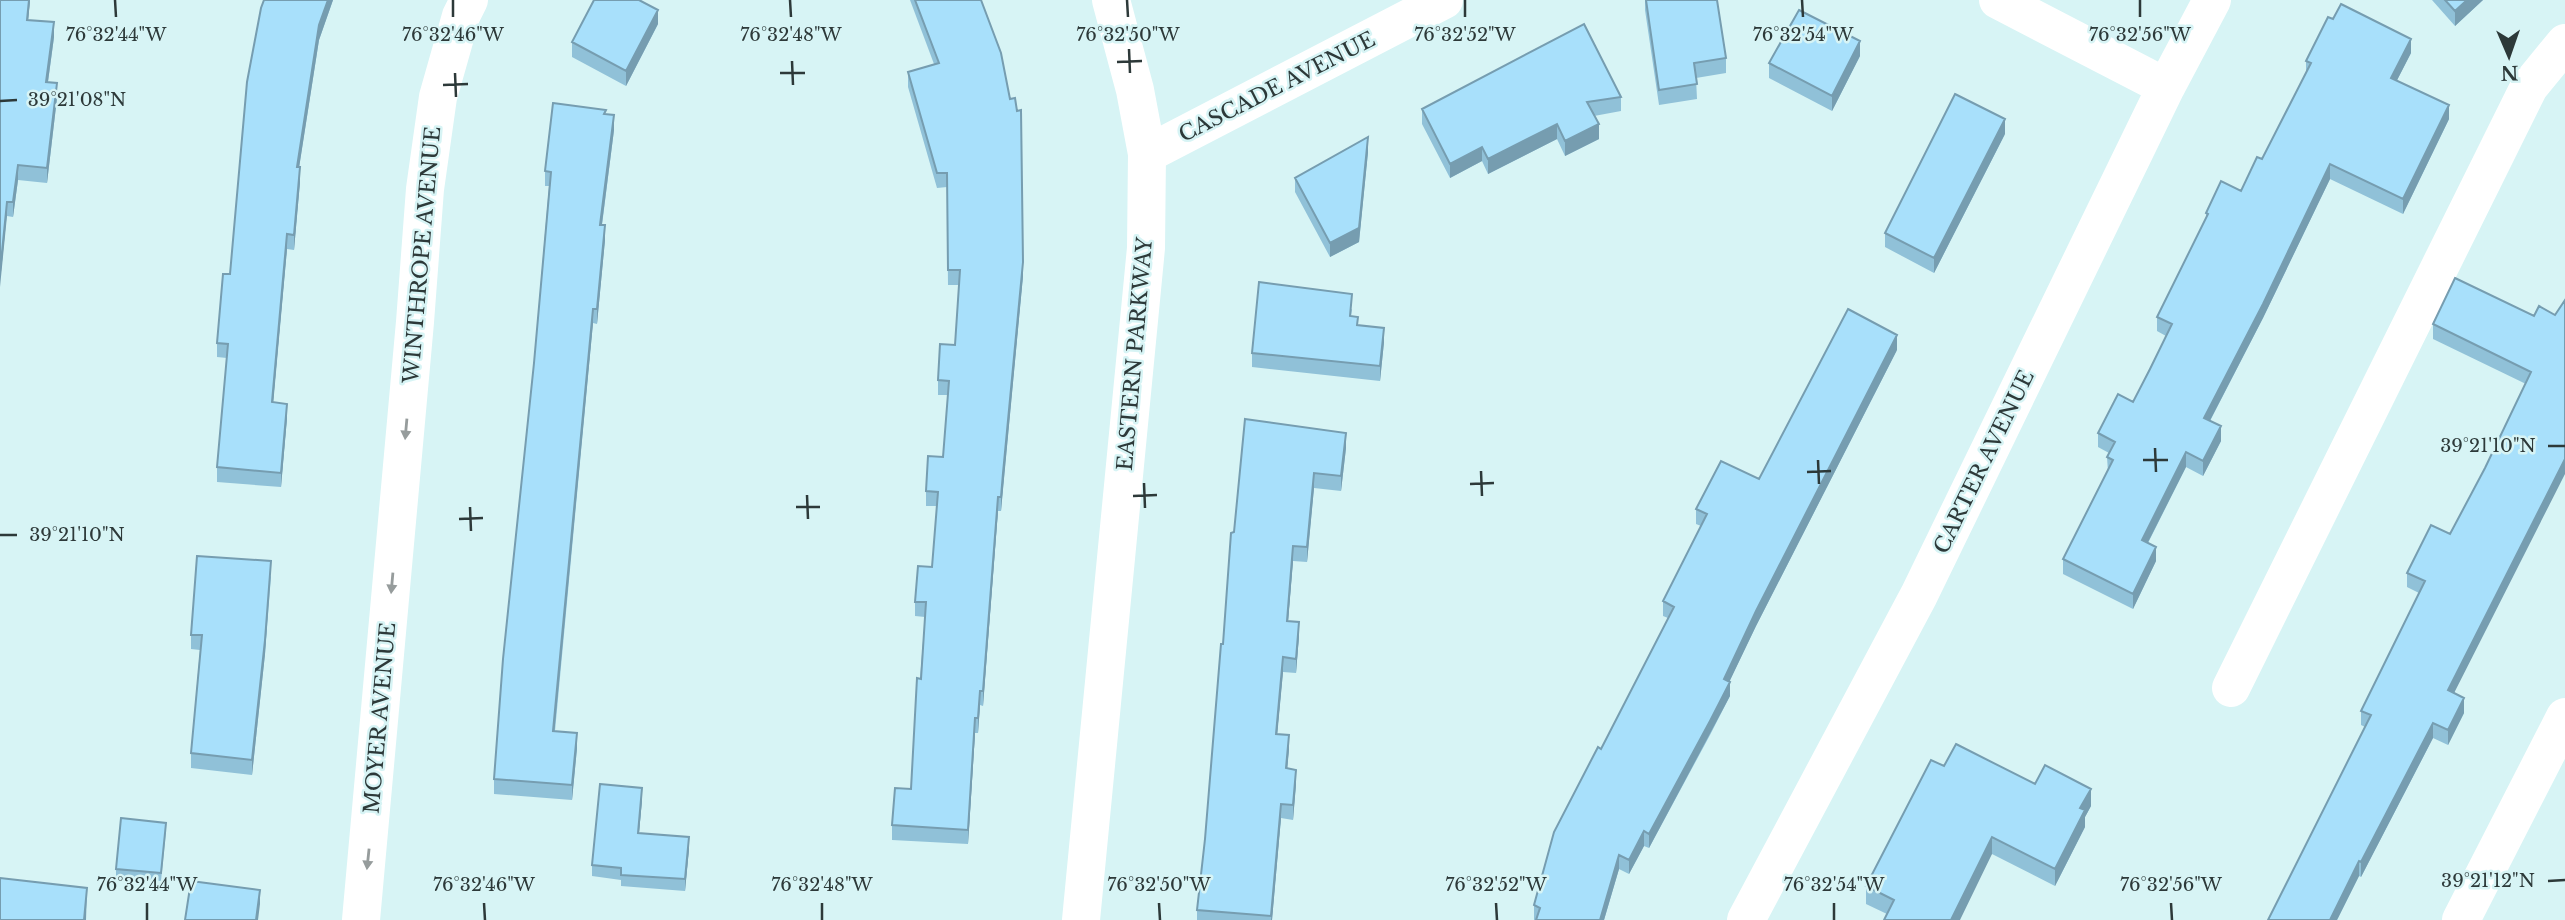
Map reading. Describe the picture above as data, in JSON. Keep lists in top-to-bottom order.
{
  "streets": {
    "street": [
      "CASCADE AVENUE",
      "WINTHROPE AVENUE",
      "EASTERN PARKWAY",
      "CARTER AVENUE",
      "MOYER AVENUE"
    ]
  },
  "crossings": [
    ["CASCADE AVENUE", "EASTERN PARKWAY"],
    ["WINTHROPE AVENUE", "MOYER AVENUE"]
  ],
  "one_way": ["WINTHROPE AVENUE", "MOYER AVENUE"],
  "north": "bottom",
  "coordinates": [
    "76°32'44\"W",
    "76°32'46\"W",
    "76°32'48\"W",
    "76°32'50\"W",
    "76°32'52\"W",
    "76°32'54\"W",
    "76°32'56\"W",
    "39°21'08\"N",
    "39°21'10\"N",
    "39°21'12\"N"
  ]
}
